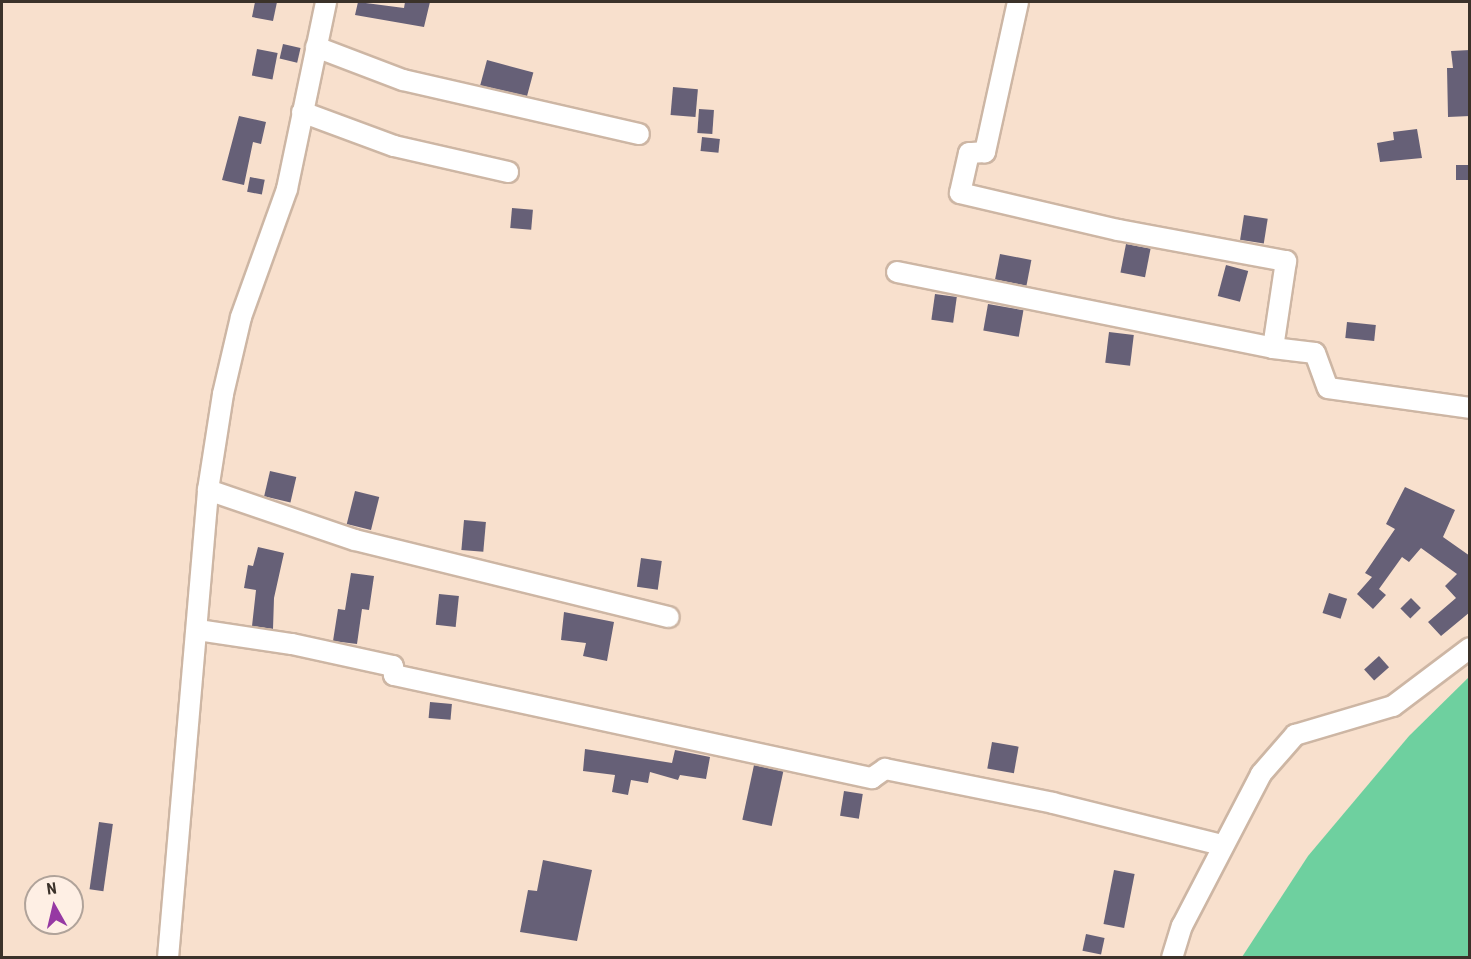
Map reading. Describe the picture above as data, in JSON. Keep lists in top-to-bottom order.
{
  "north": "top"
}
